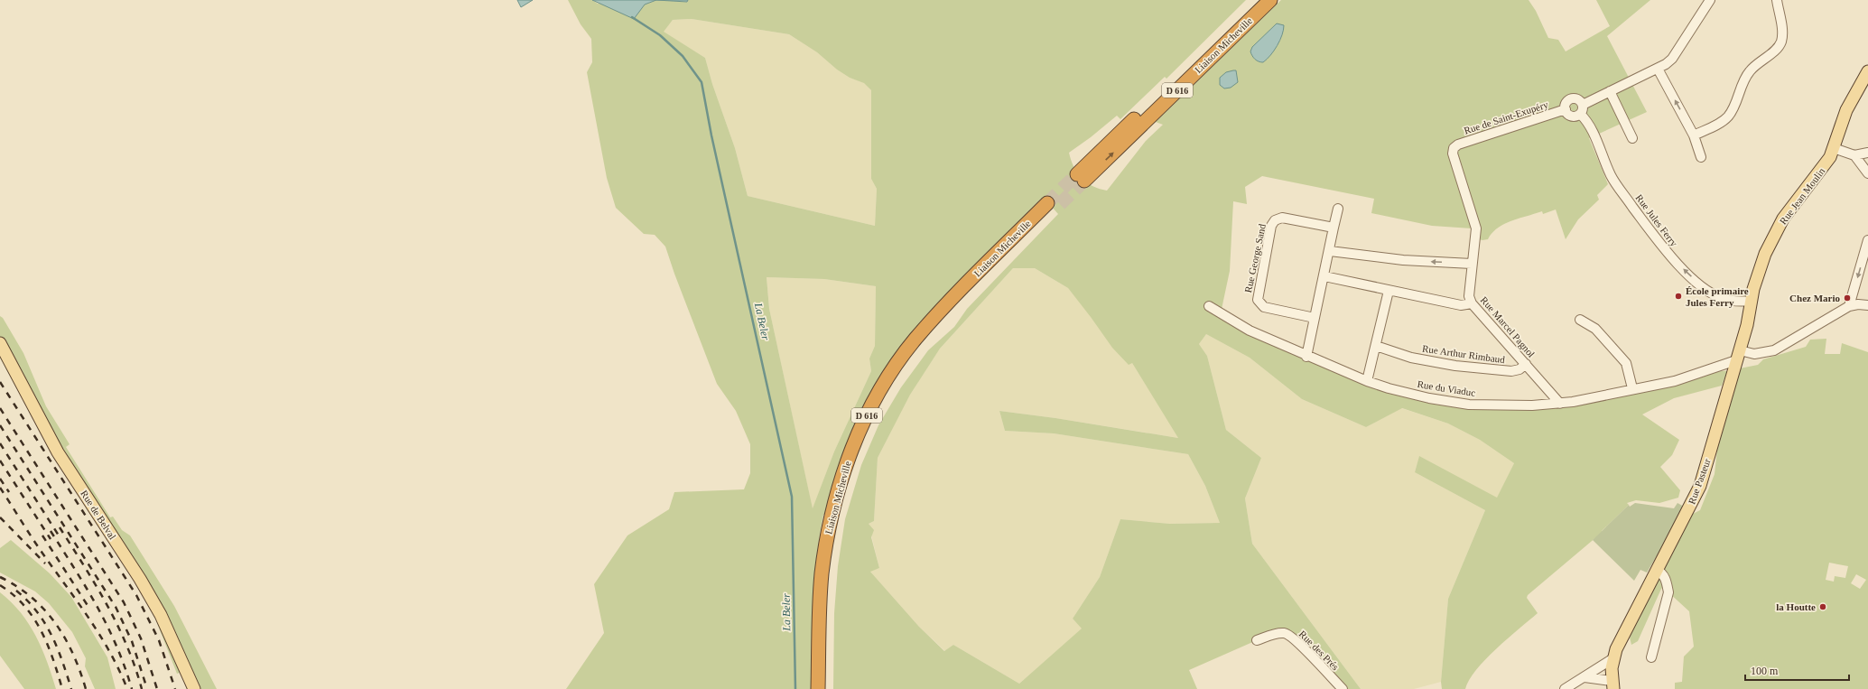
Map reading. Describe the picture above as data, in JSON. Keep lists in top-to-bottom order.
{
  "streets": {
    "highway": ["Liaison Micheville", "D 616"],
    "main road": ["Rue Jean Moulin", "Rue Pasteur", "Rue de Belval"],
    "street": [
      "Rue de Saint-Exupéry",
      "Rue Jules Ferry",
      "Rue George Sand",
      "Rue Marcel Pagnol",
      "Rue Arthur Rimbaud",
      "Rue du Viaduc",
      "Rue des Prés"
    ]
  },
  "crossings": [
    ["Rue de Saint-Exupéry", "Rue Jules Ferry"],
    ["Rue de Saint-Exupéry", "Rue Marcel Pagnol"],
    ["Rue Jean Moulin", "Rue Jules Ferry"],
    ["Rue Jean Moulin", "Rue du Viaduc"],
    ["Rue Jean Moulin", "Rue Pasteur"],
    ["Rue Marcel Pagnol", "Rue Arthur Rimbaud"],
    ["Rue Marcel Pagnol", "Rue du Viaduc"]
  ],
  "one_way": ["Rue Jules Ferry"],
  "water": ["La Beler"],
  "places": ["École primaire Jules Ferry", "Chez Mario", "la Houtte"],
  "scale_bar": "100 m"
}
